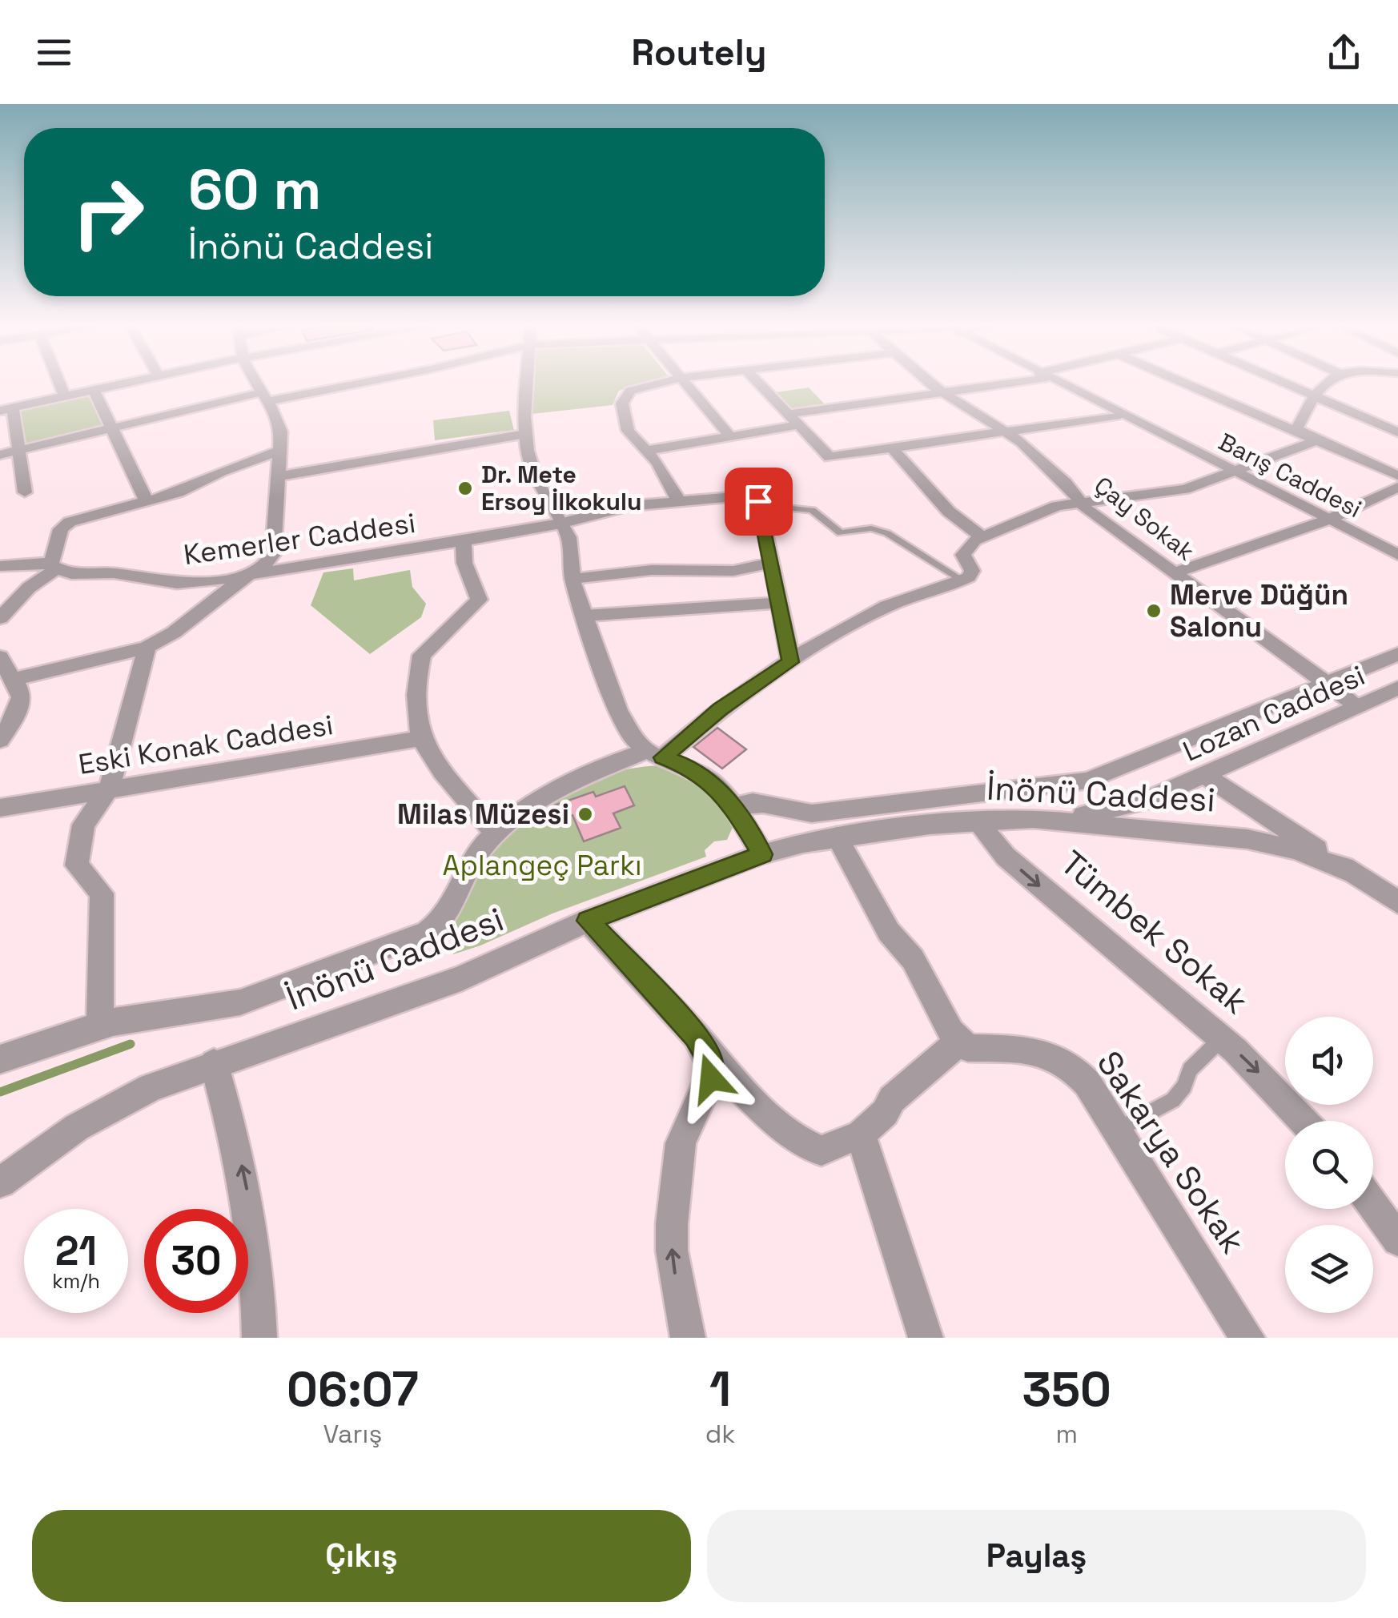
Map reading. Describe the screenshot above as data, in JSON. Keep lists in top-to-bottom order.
{
  "streets": {
    "street": [
      "Barış Caddesi",
      "Çay Sokak",
      "Kemerler Caddesi",
      "Lozan Caddesi",
      "Eski Konak Caddesi",
      "İnönü Caddesi",
      "Tümbek Sokak",
      "Sakarya Sokak"
    ]
  },
  "crossings": [
    ["Çay Sokak", "Lozan Caddesi"],
    ["Lozan Caddesi", "İnönü Caddesi"],
    ["İnönü Caddesi", "Tümbek Sokak"]
  ],
  "parks": ["Aplangeç Parkı"],
  "places": ["Dr. Mete Ersoy İlkokulu", "Merve Düğün Salonu", "Milas Müzesi"],
  "page": {
    "header": "Routely",
    "turn": ["60 m", "İnönü Caddesi"],
    "speed": "21 km/h",
    "limit": "30",
    "eta": [
      "06:07",
      "Varış",
      "1",
      "dk",
      "350",
      "m"
    ],
    "buttons": ["Çıkış", "Paylaş"]
  }
}
